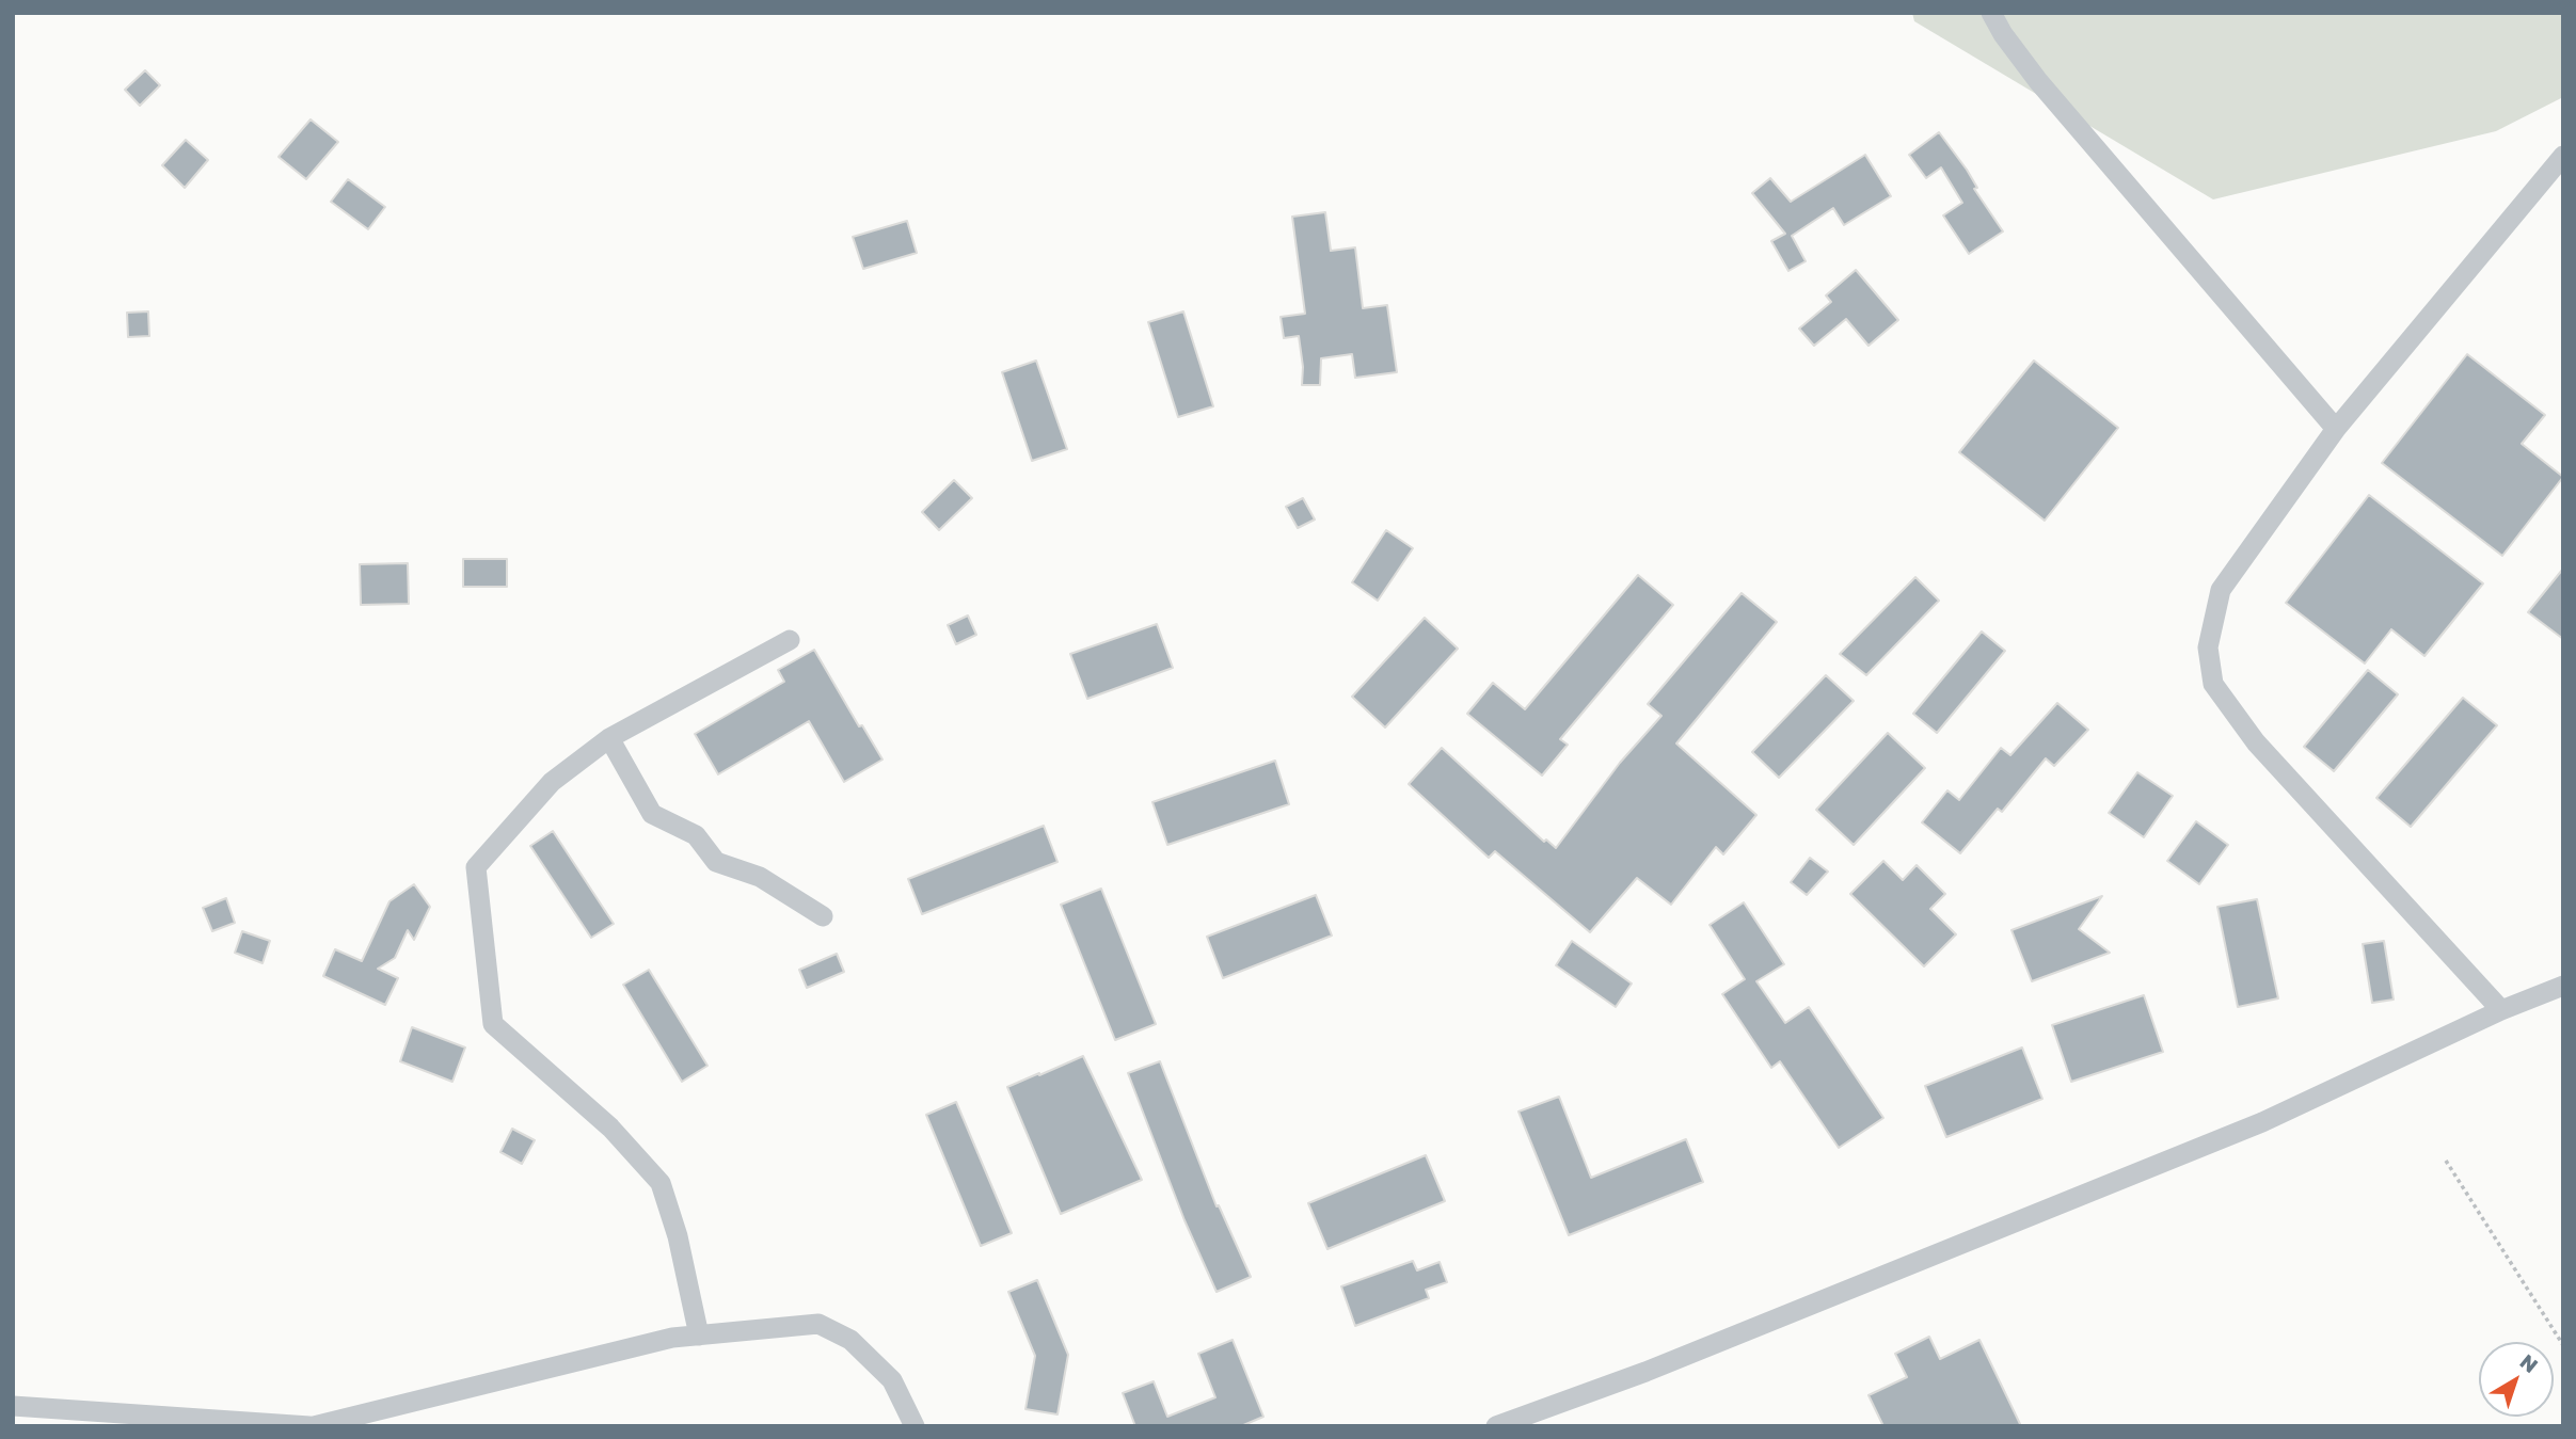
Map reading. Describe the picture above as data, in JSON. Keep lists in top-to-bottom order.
{
  "north": "top right"
}
